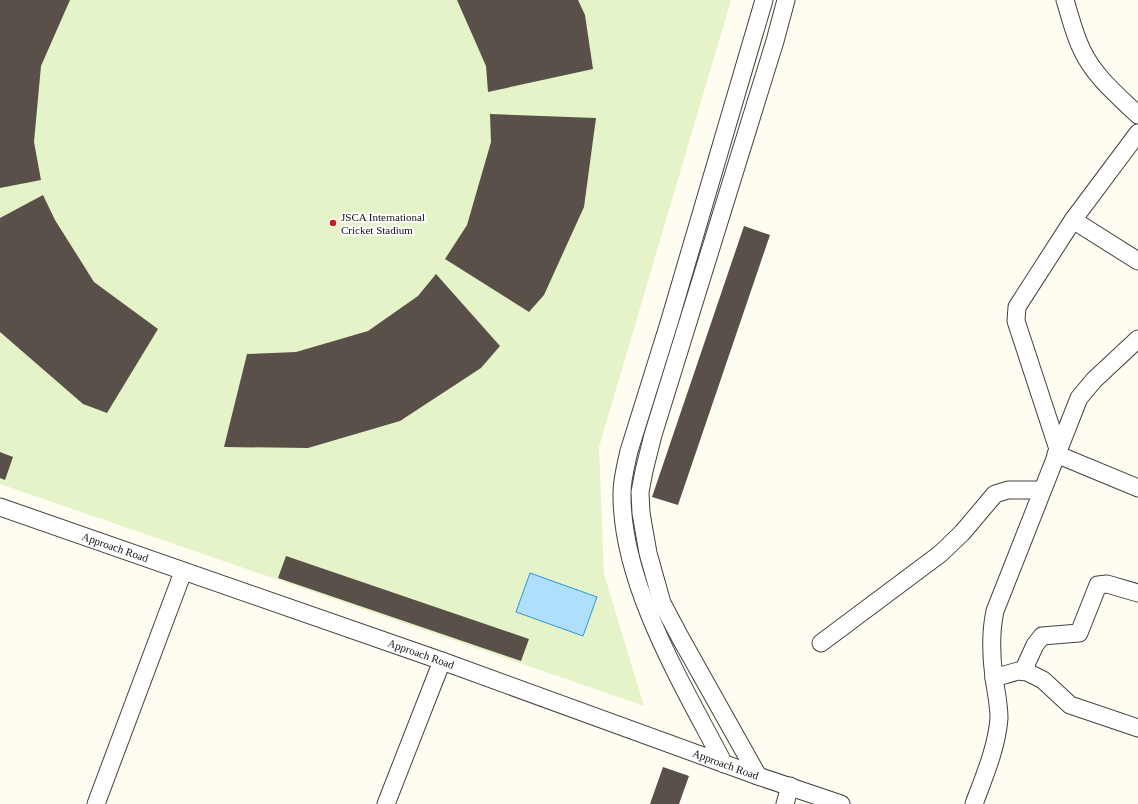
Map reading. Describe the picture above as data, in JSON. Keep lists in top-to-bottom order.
{
  "streets": {
    "street": ["Approach Road"]
  },
  "places": ["JSCA International Cricket Stadium"]
}
